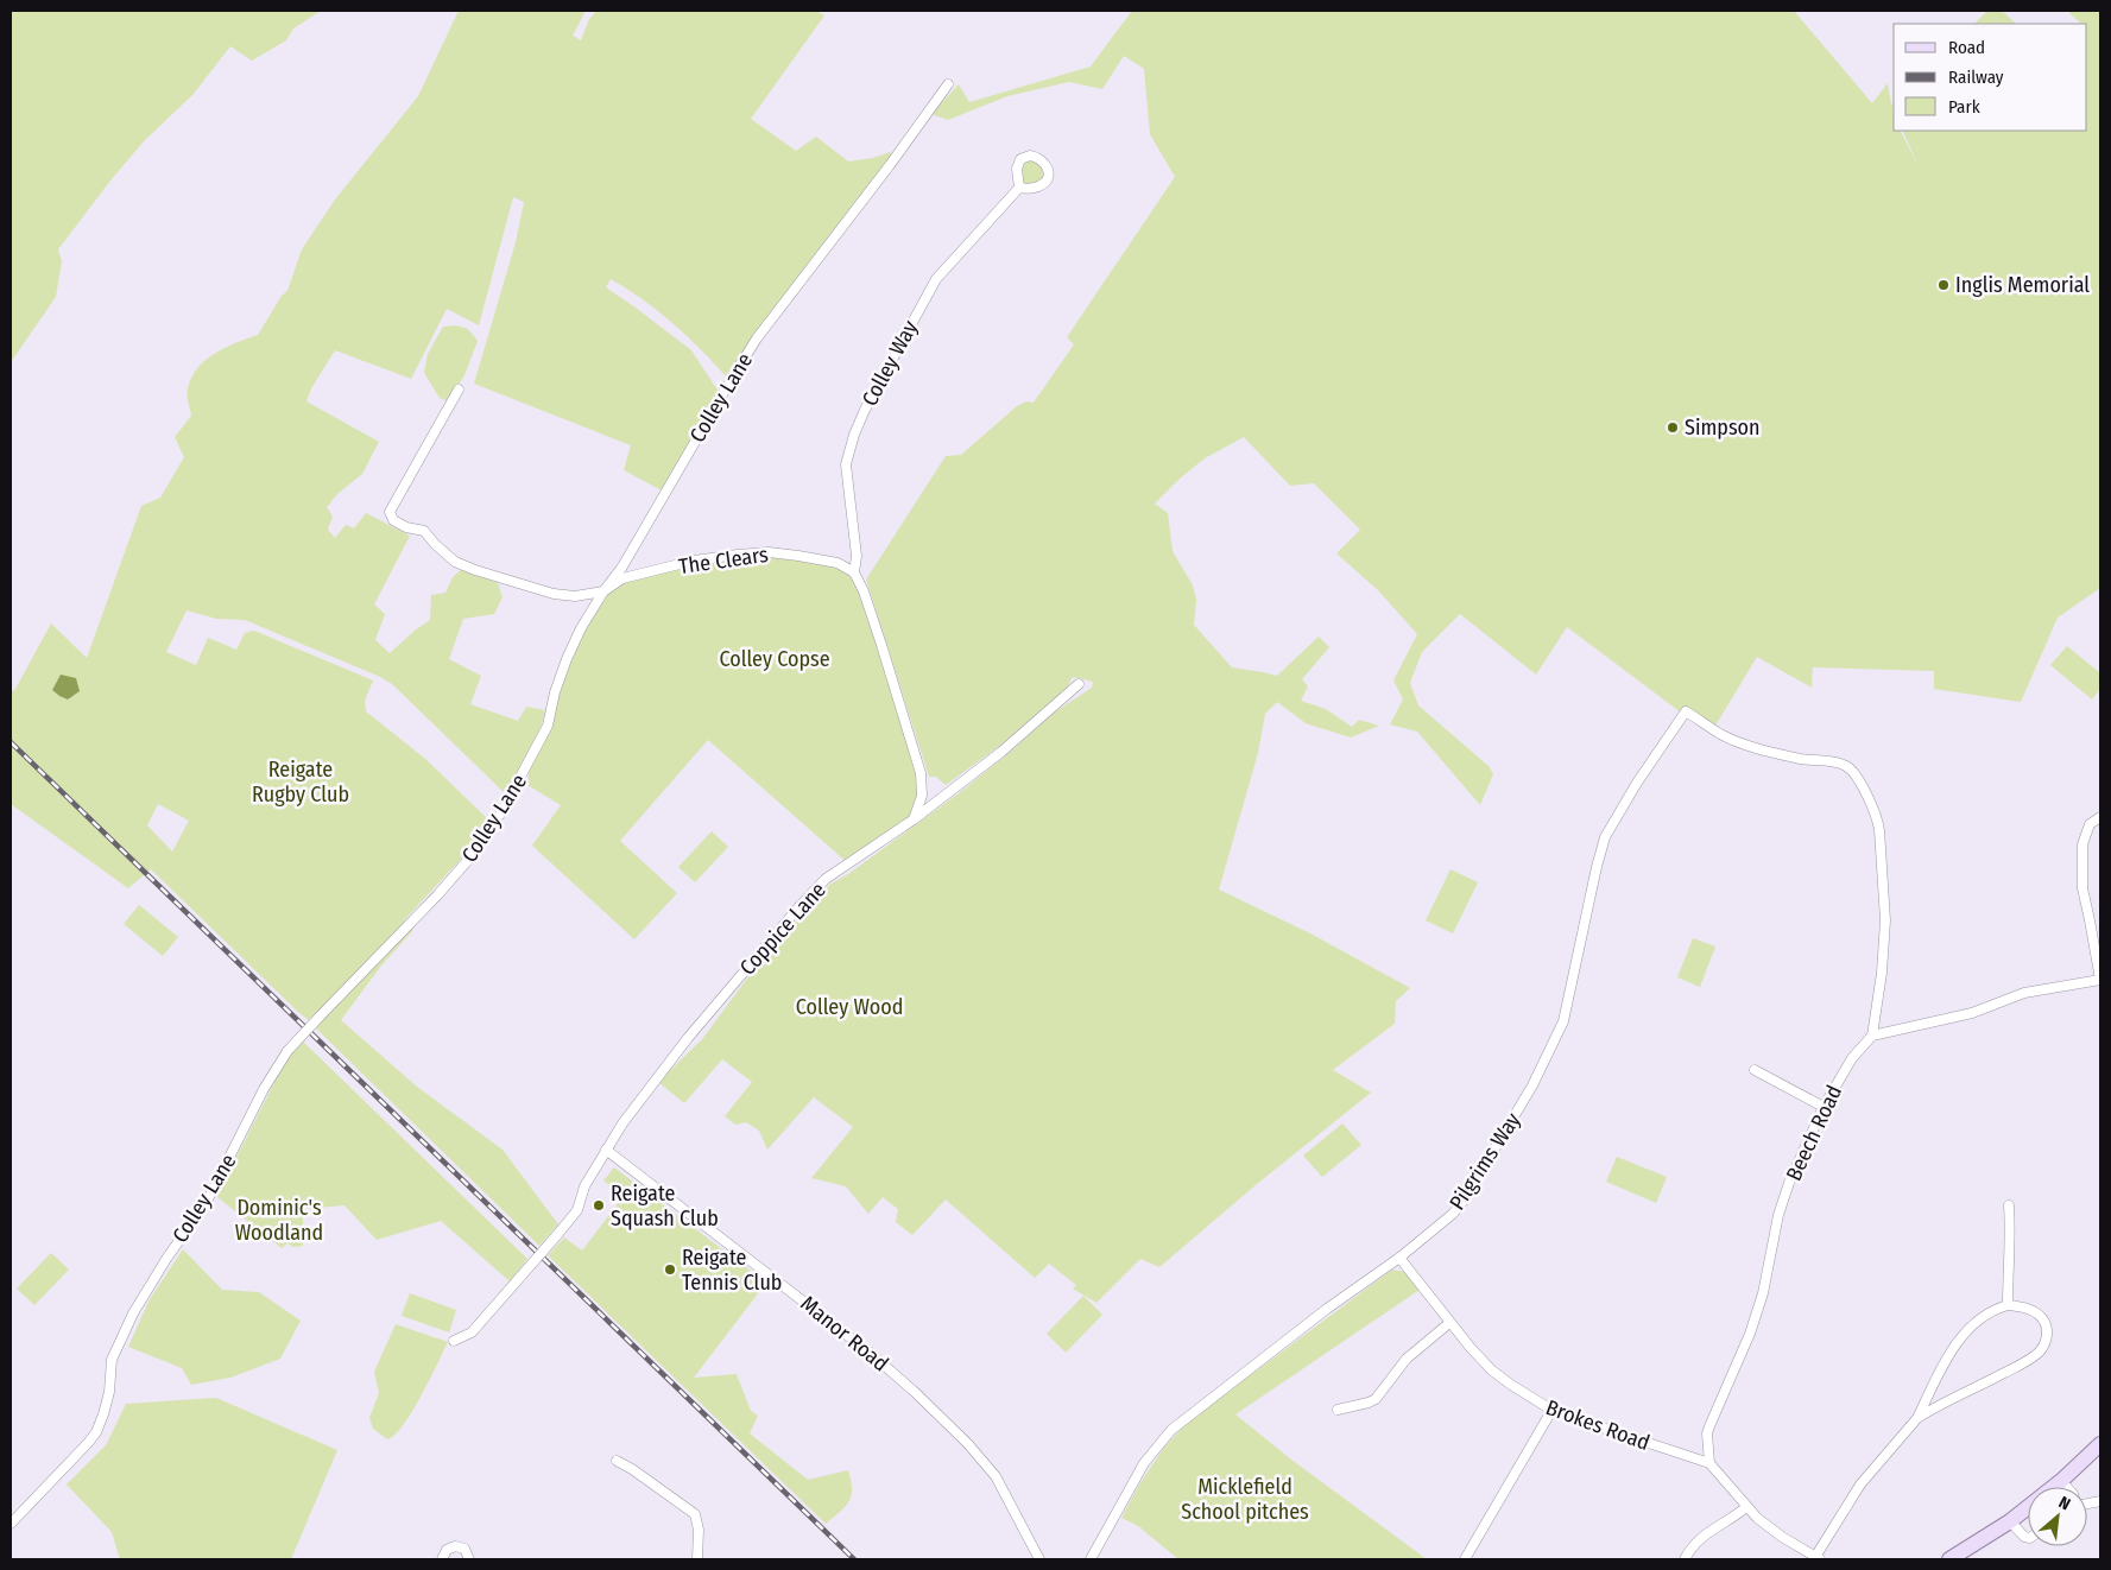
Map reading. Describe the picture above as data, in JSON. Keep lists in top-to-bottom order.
{
  "streets": {
    "street": [
      "Colley Way",
      "Colley Lane",
      "The Clears",
      "Coppice Lane",
      "Beech Road",
      "Pilgrims Way",
      "Manor Road",
      "Brokes Road"
    ]
  },
  "crossings": [
    ["Colley Way", "The Clears"],
    ["Colley Lane", "The Clears"],
    ["Coppice Lane", "Manor Road"],
    ["Beech Road", "Pilgrims Way"],
    ["Beech Road", "Brokes Road"],
    ["Pilgrims Way", "Brokes Road"]
  ],
  "parks": [
    "Colley Copse",
    "Reigate Rugby Club",
    "Colley Wood",
    "Dominic's Woodland",
    "Micklefield School pitches"
  ],
  "places": [
    "Inglis Memorial",
    "Simpson",
    "Reigate Squash Club",
    "Reigate Tennis Club"
  ],
  "legend": ["Road", "Railway", "Park"],
  "north": "top right"
}
